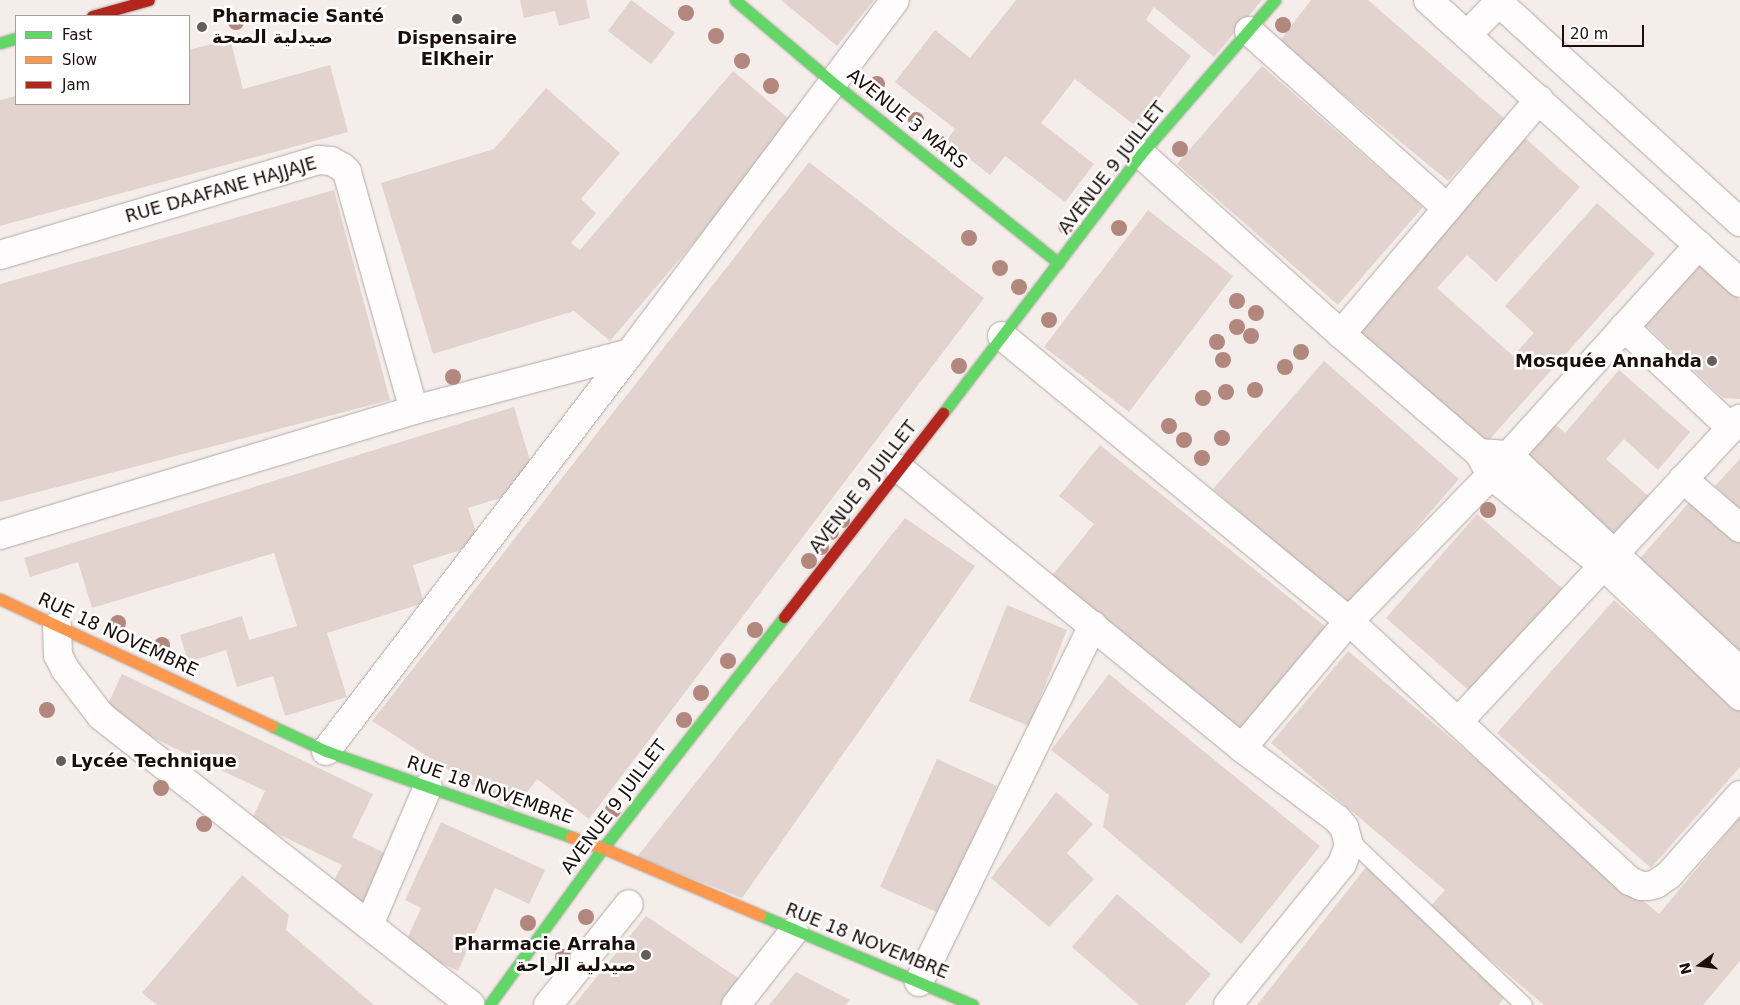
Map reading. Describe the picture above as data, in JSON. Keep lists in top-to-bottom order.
{
  "streets": {
    "street": [
      "AVENUE 3 MARS",
      "AVENUE 9 JUILLET",
      "RUE DAAFANE HAJJAJE",
      "RUE 18 NOVEMBRE"
    ]
  },
  "crossings": [
    ["AVENUE 3 MARS", "AVENUE 9 JUILLET"],
    ["AVENUE 9 JUILLET", "RUE 18 NOVEMBRE"]
  ],
  "places": [
    "Dispensaire ElKheir",
    "Pharmacie Santé صيدلية الصحة",
    "Mosquée Annahda",
    "Lycée Technique",
    "Pharmacie Arraha صيدلية الراحة"
  ],
  "legend": ["Fast", "Slow", "Jam"],
  "scale_bar": "20 m",
  "north": "left"
}
